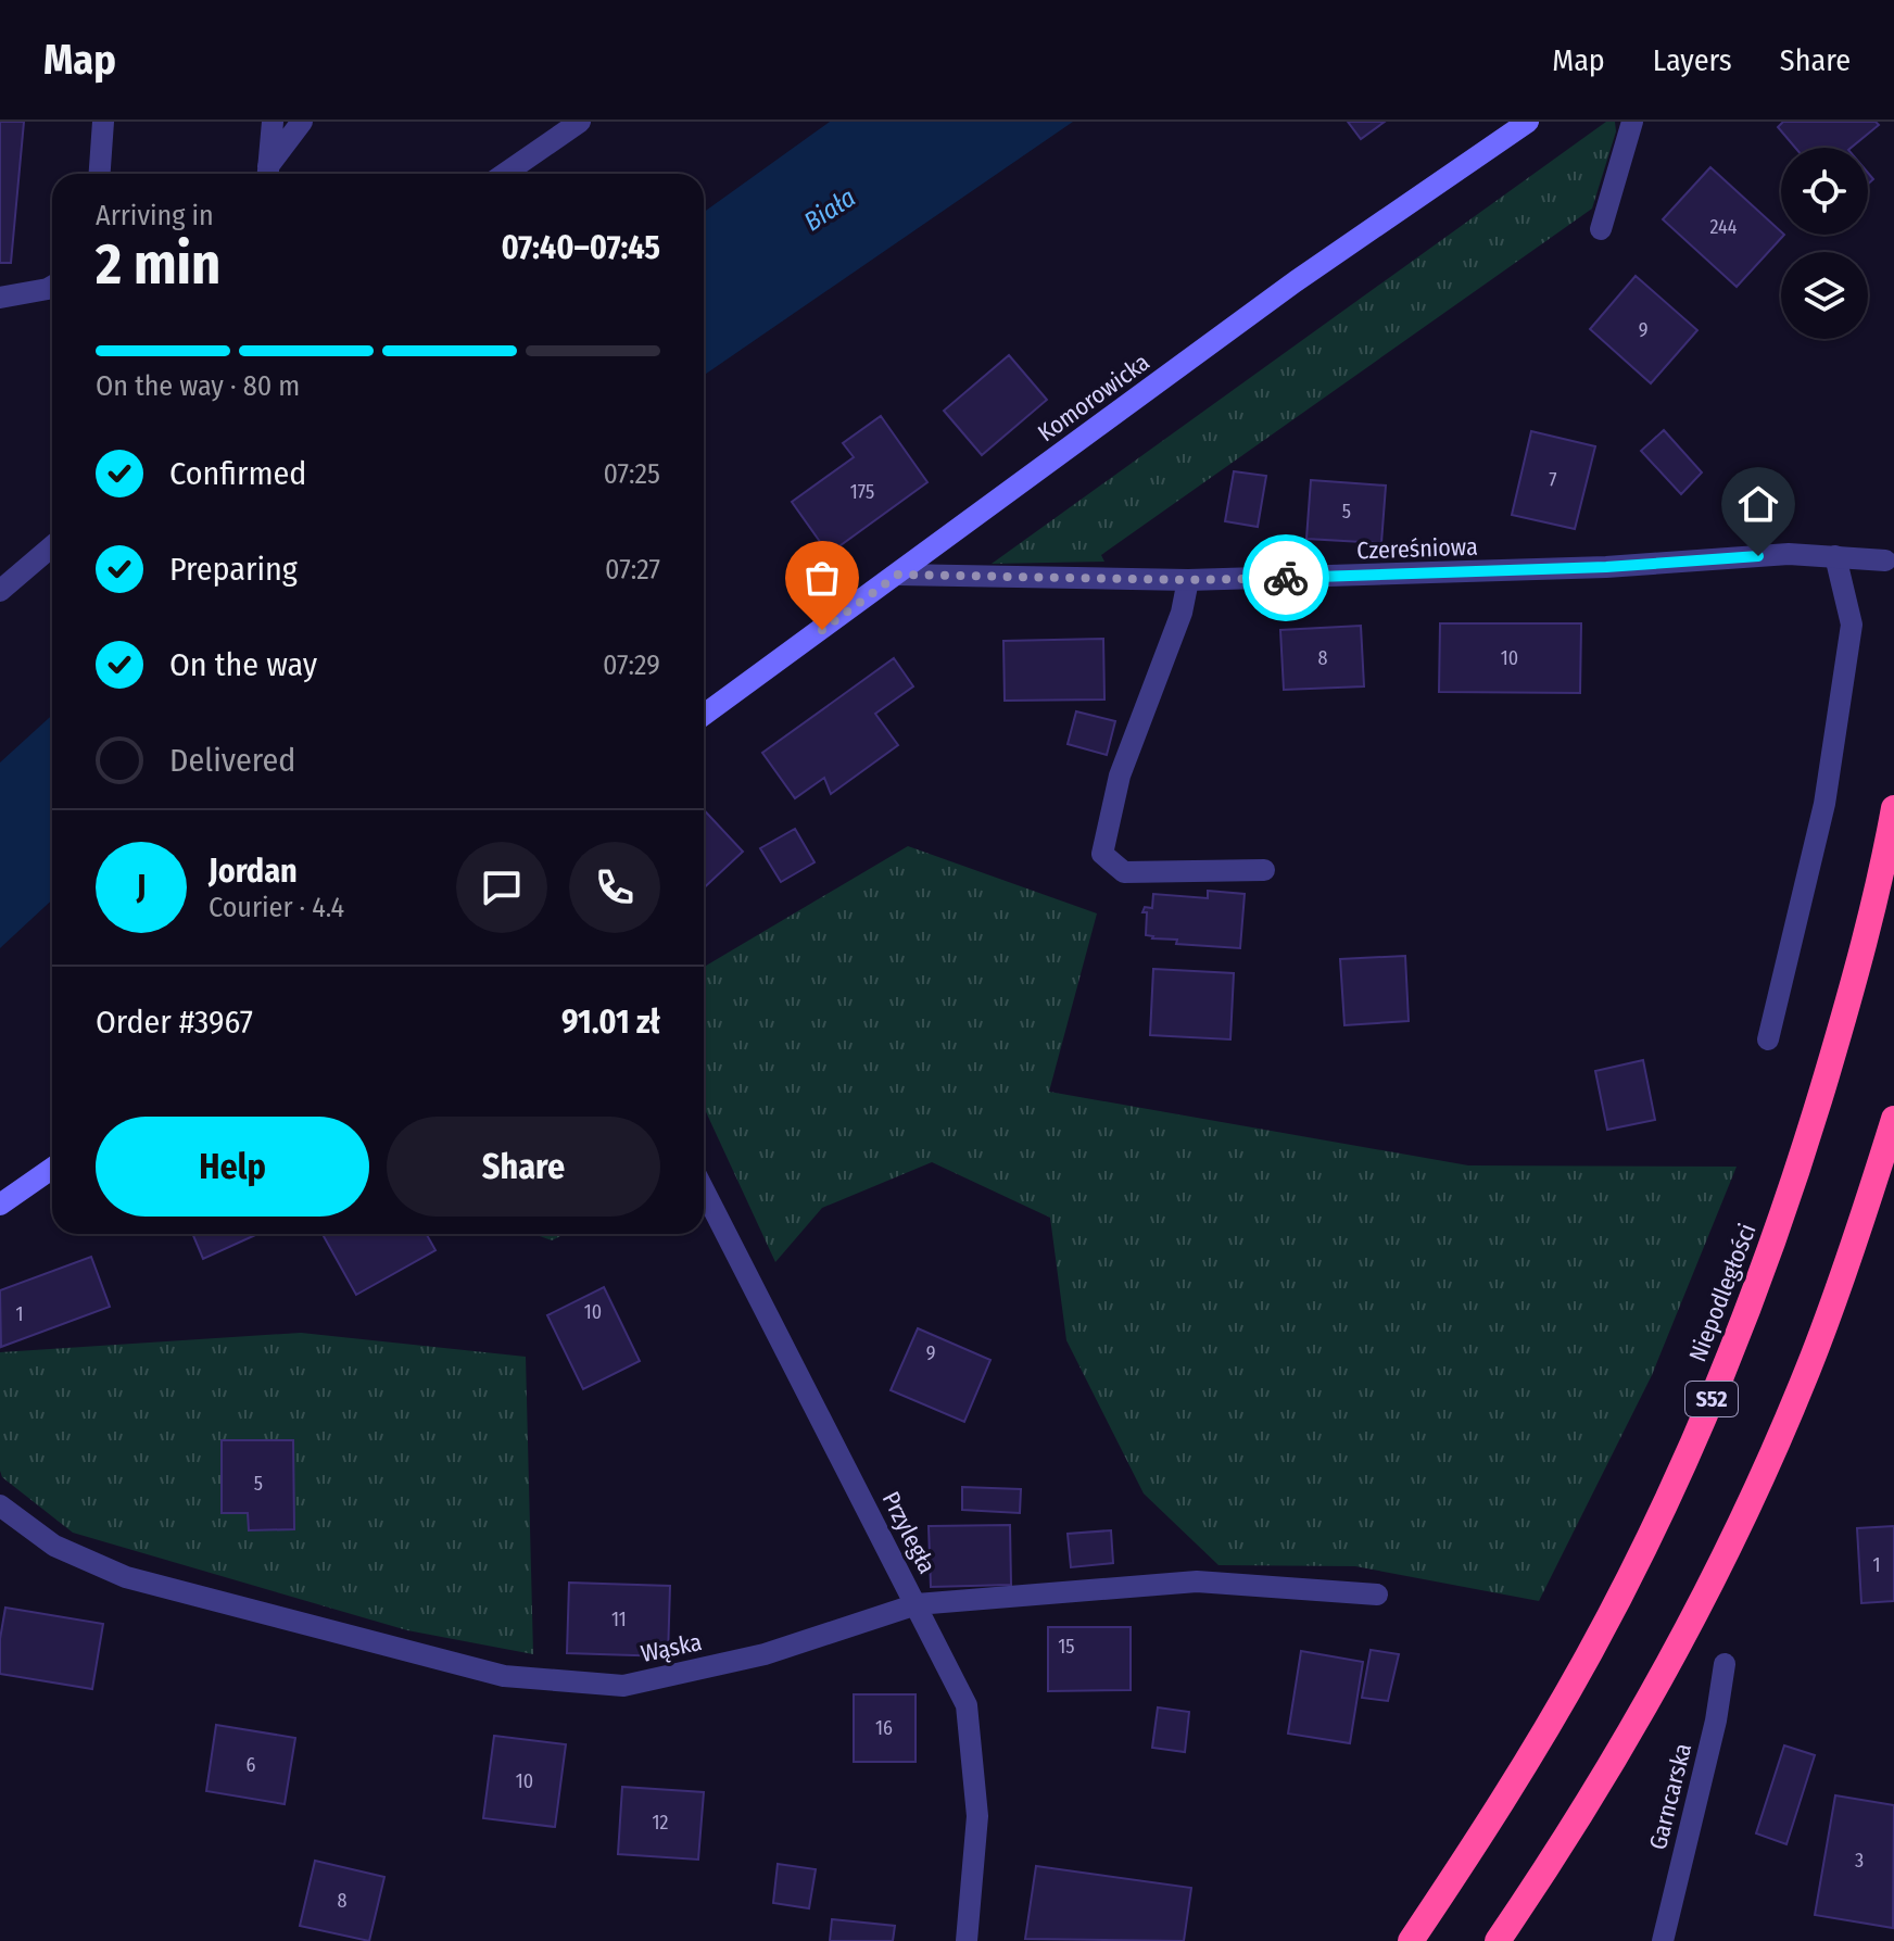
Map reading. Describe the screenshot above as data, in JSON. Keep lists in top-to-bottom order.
{
  "streets": {
    "highway": ["Niepodległości", "S52"],
    "street": [
      "Komorowicka",
      "Czereśniowa",
      "Przyległa",
      "Wąska",
      "Garncarska"
    ]
  },
  "crossings": [
    ["Komorowicka", "Czereśniowa"],
    ["Przyległa", "Wąska"]
  ],
  "water": ["Biała"],
  "house_numbers": [
    "244",
    "9",
    "7",
    "175",
    "5",
    "8",
    "10",
    "10",
    "1",
    "9",
    "5",
    "1",
    "11",
    "15",
    "16",
    "6",
    "10",
    "12",
    "3",
    "8"
  ],
  "page": {
    "header": "Map",
    "nav": ["Map", "Layers", "Share"],
    "heading": ["2 min", "Arriving in", "07:40–07:45"],
    "panel": [
      "Jordan",
      "Courier · 4.4",
      "Order #3967",
      "91.01 zł"
    ],
    "bar": "On the way · 80 m",
    "list": [
      ["Confirmed", "07:25"],
      ["Preparing", "07:27"],
      ["On the way", "07:29"],
      "Delivered"
    ],
    "round": "J",
    "buttons": ["Help", "Share"]
  }
}
